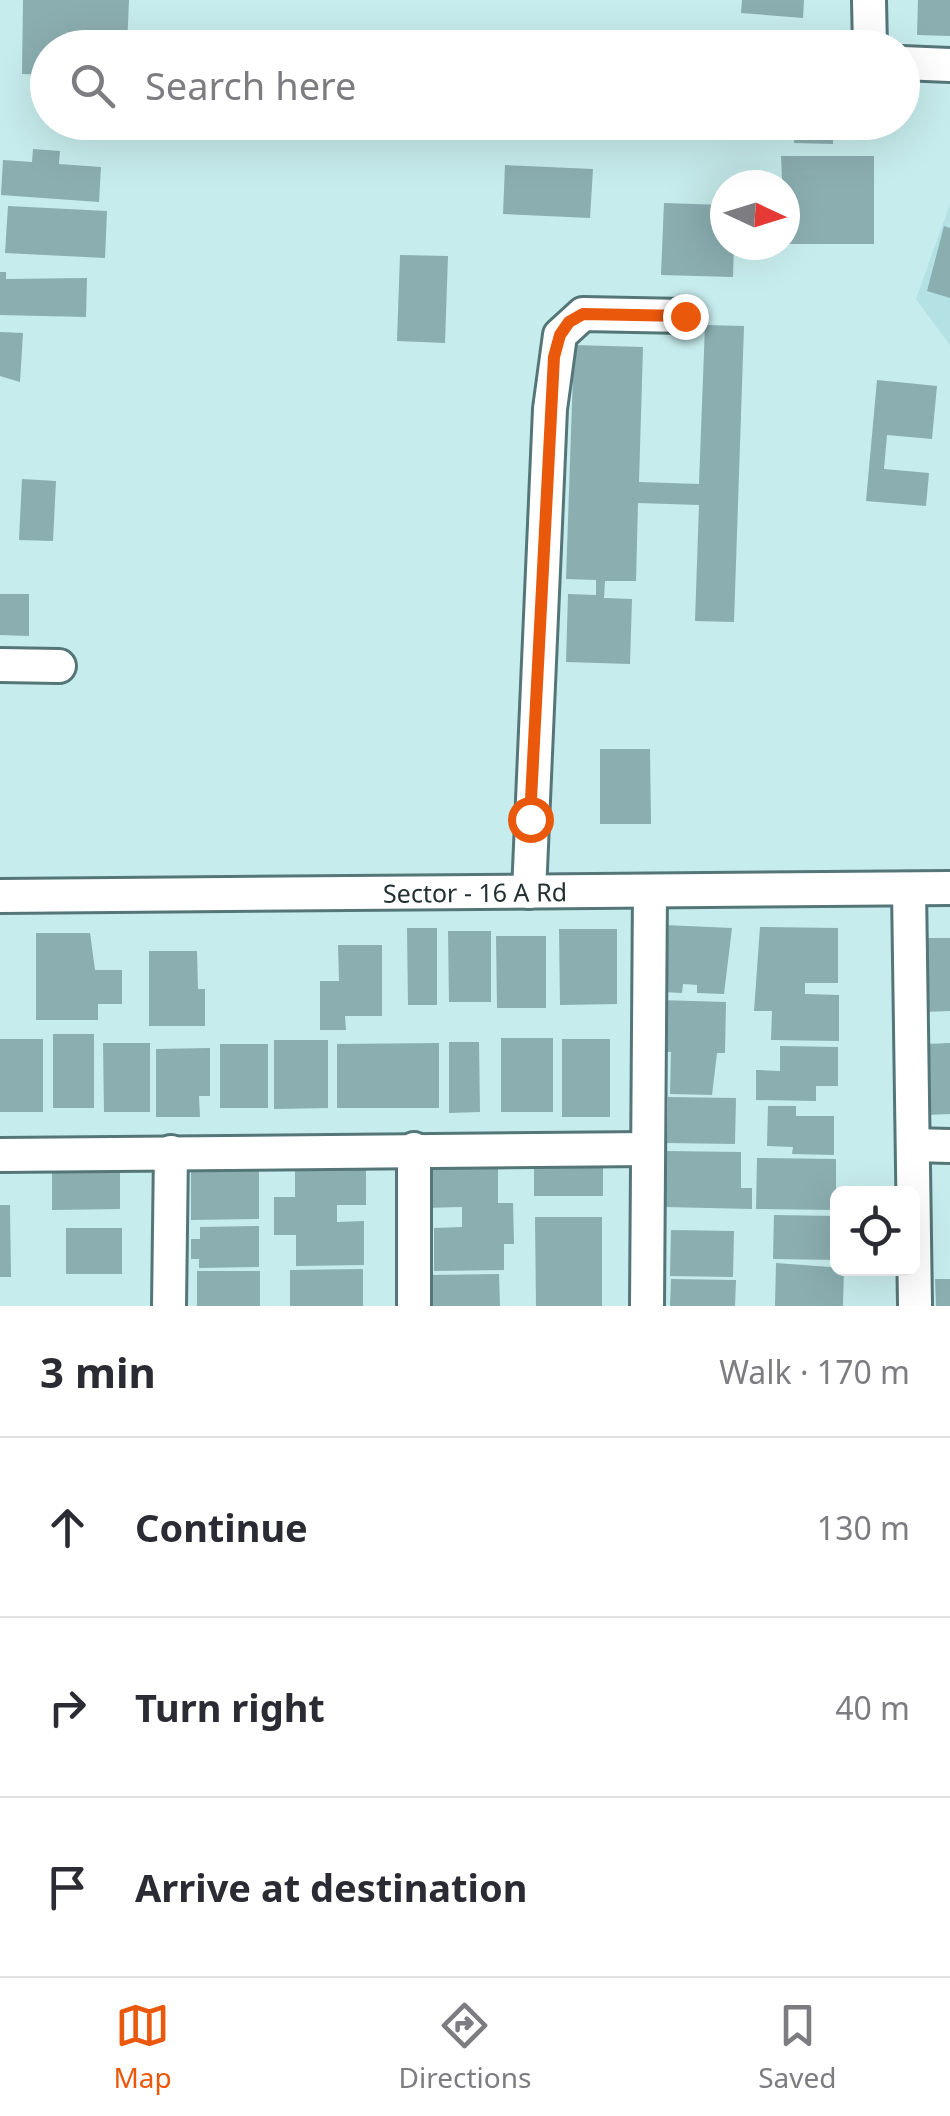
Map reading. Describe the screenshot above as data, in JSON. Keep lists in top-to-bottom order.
{
  "streets": {
    "street": ["Sector - 16 A Rd"]
  },
  "north": "right",
  "page": {
    "search": "Search here",
    "heading": ["3 min", "Walk · 170 m"],
    "list": [
      ["Continue", "130 m"],
      ["Turn right", "40 m"],
      "Arrive at destination"
    ],
    "nav": ["Map", "Directions", "Saved"]
  }
}
